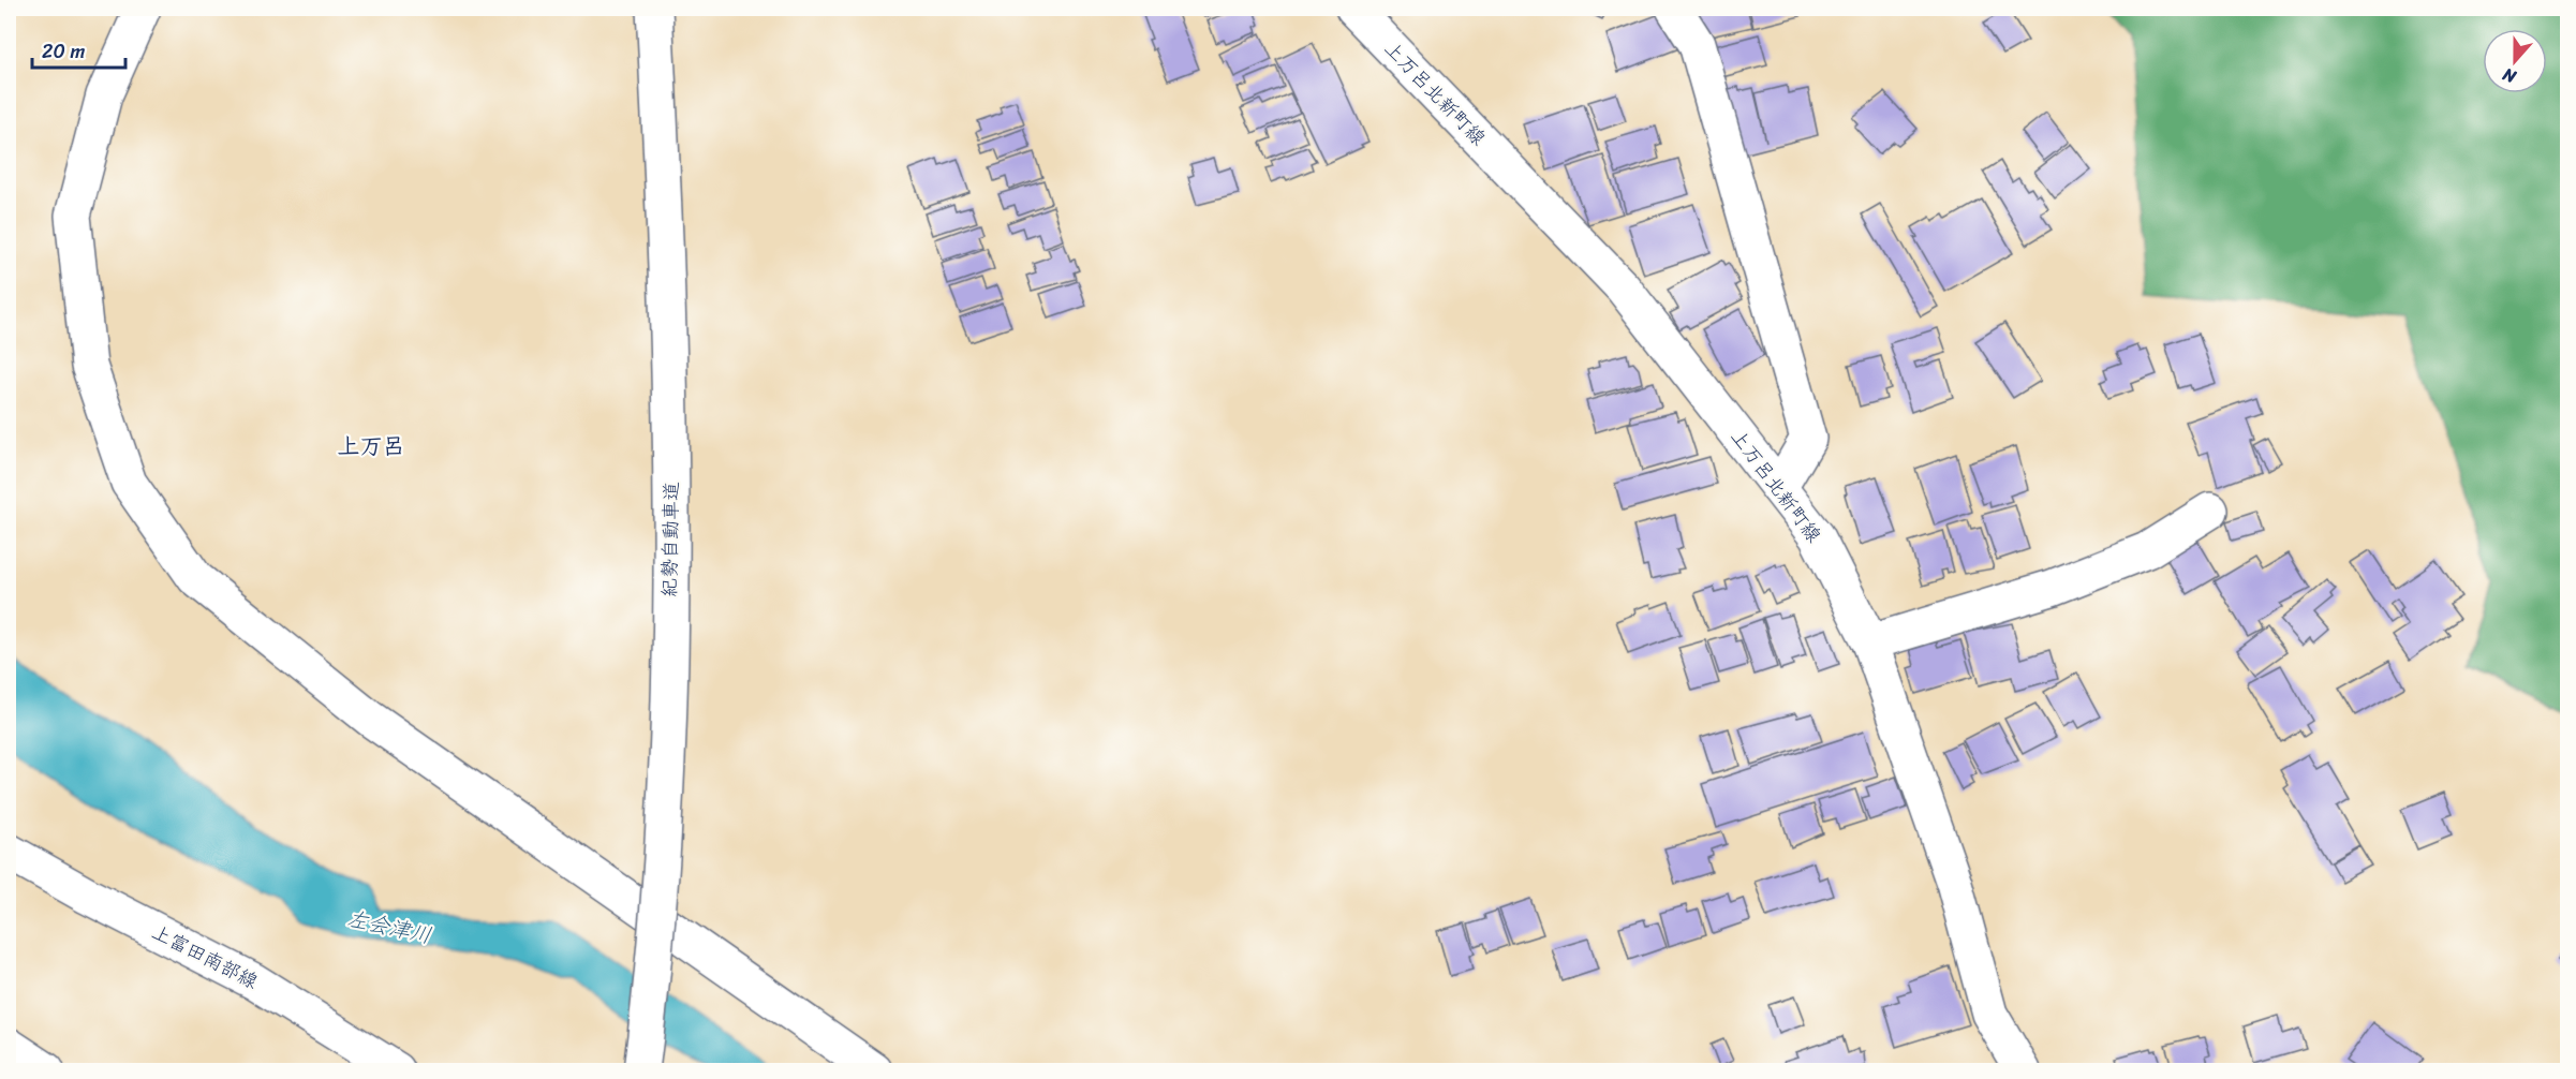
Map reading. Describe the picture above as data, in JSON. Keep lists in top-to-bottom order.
{
  "streets": {
    "main road": ["上万呂北新町線", "紀勢自動車道", "上富田南部線"]
  },
  "districts": ["上万呂"],
  "water": ["左会津川"],
  "scale_bar": "20 m",
  "north": "bottom"
}
